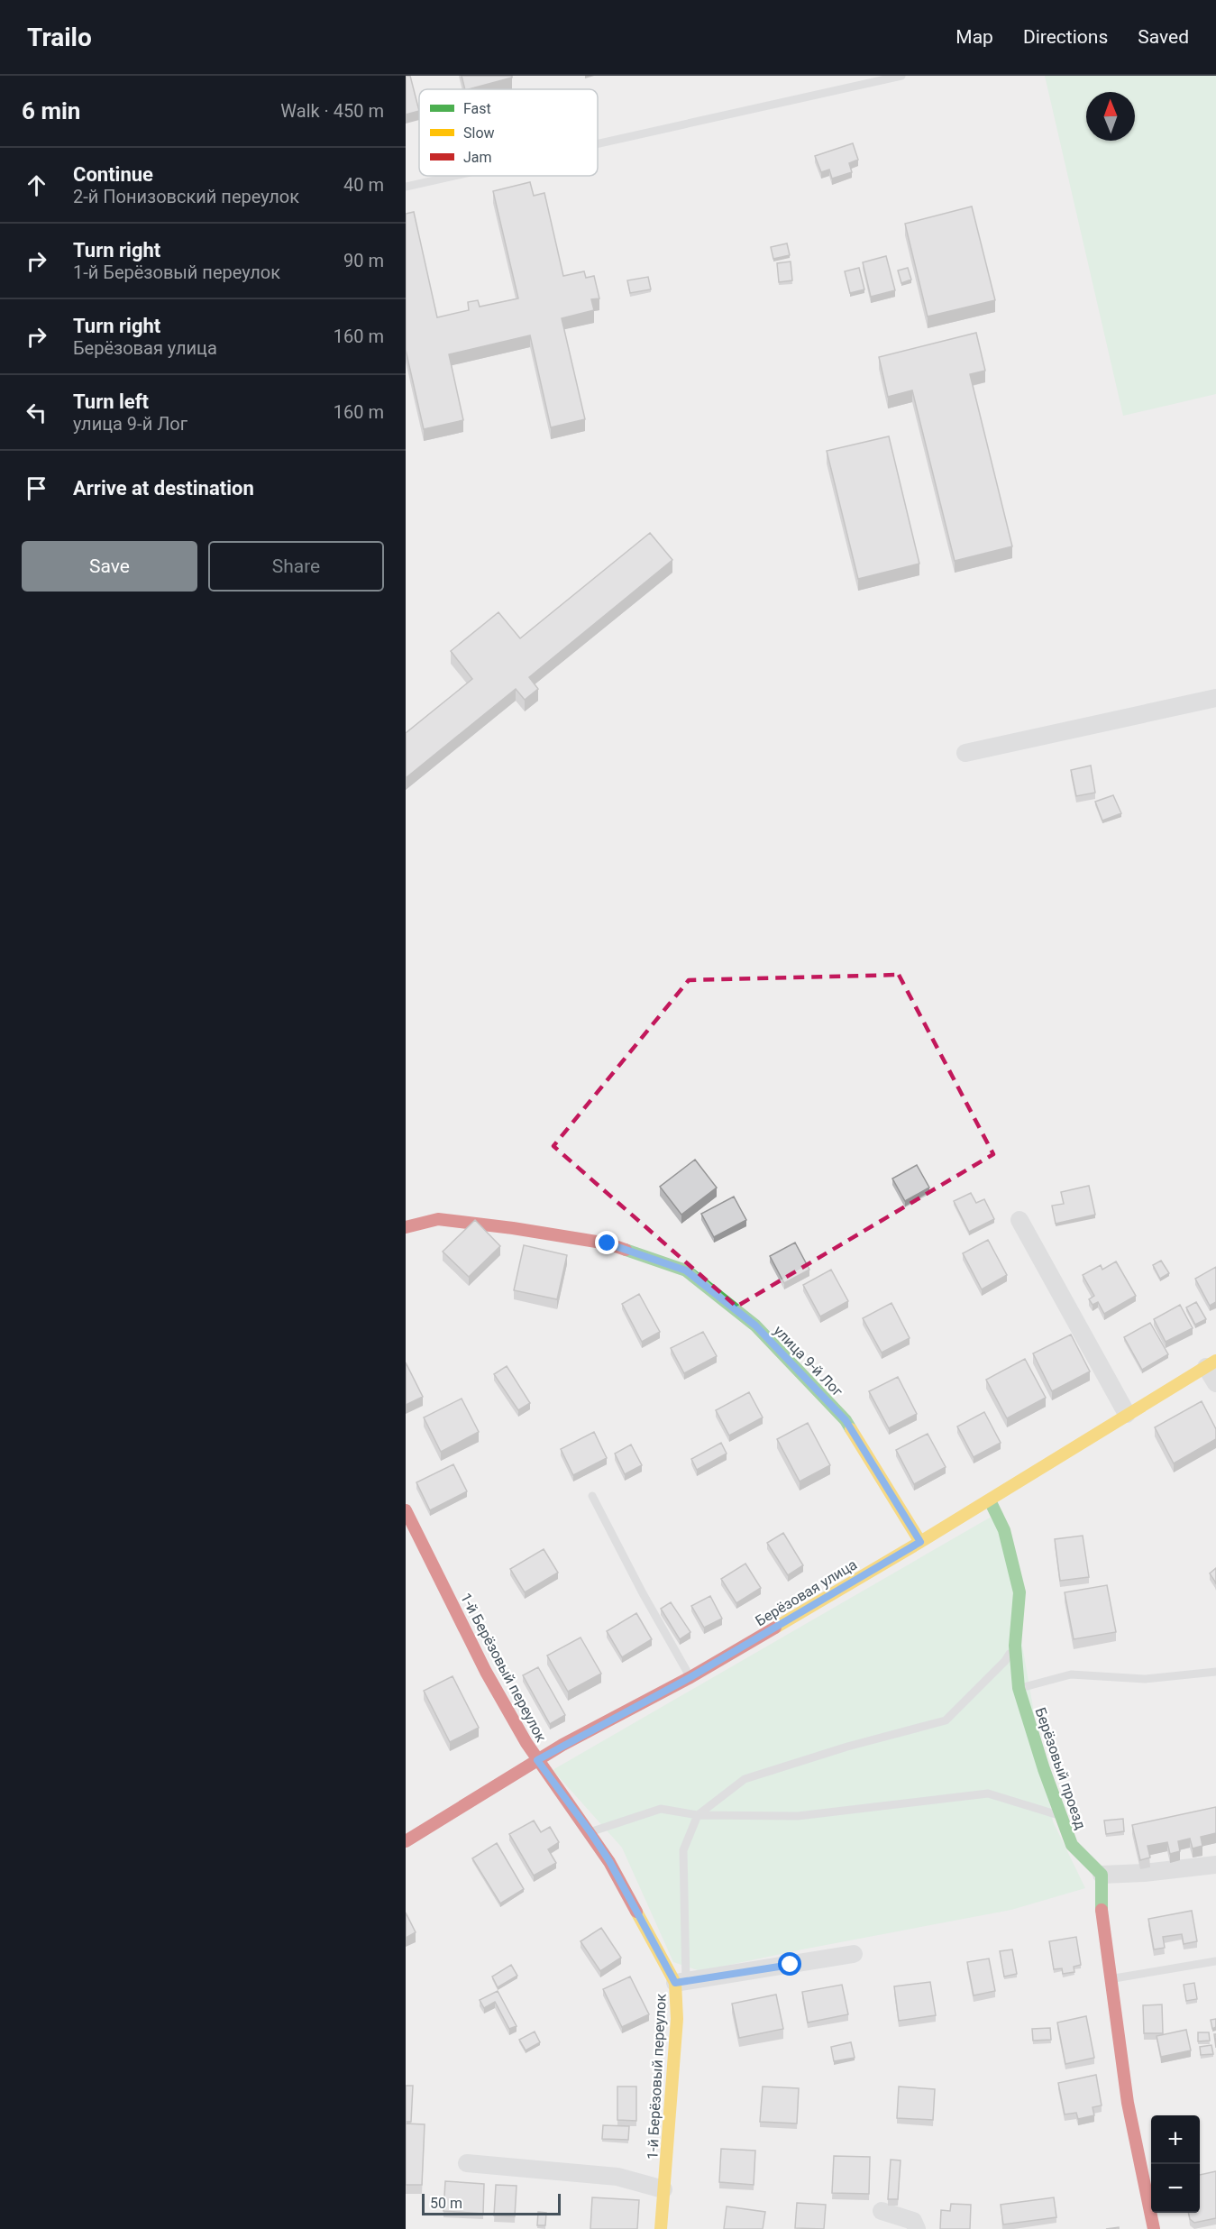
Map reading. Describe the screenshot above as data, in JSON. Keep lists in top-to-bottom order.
{
  "streets": {
    "street": [
      "улица 9-й Лог",
      "Берёзовая улица",
      "1-й Берёзовый переулок",
      "Берёзовый проезд"
    ]
  },
  "crossings": [
    ["улица 9-й Лог", "Берёзовая улица"],
    ["Берёзовая улица", "1-й Берёзовый переулок"],
    ["Берёзовая улица", "Берёзовый проезд"]
  ],
  "legend": ["Fast", "Slow", "Jam"],
  "scale_bar": "50 m",
  "north": "top",
  "page": {
    "header": "Trailo",
    "nav": ["Map", "Directions", "Saved"],
    "heading": ["6 min", "Walk · 450 m"],
    "list": [
      ["Continue", "2-й Понизовский переулок", "40 m"],
      ["Turn right", "1-й Берёзовый переулок", "90 m"],
      ["Turn right", "Берёзовая улица", "160 m"],
      ["Turn left", "улица 9-й Лог", "160 m"],
      "Arrive at destination"
    ],
    "buttons": ["Save", "Share"],
    "map_buttons": ["+", "−"],
    "scale": "50 m"
  }
}
